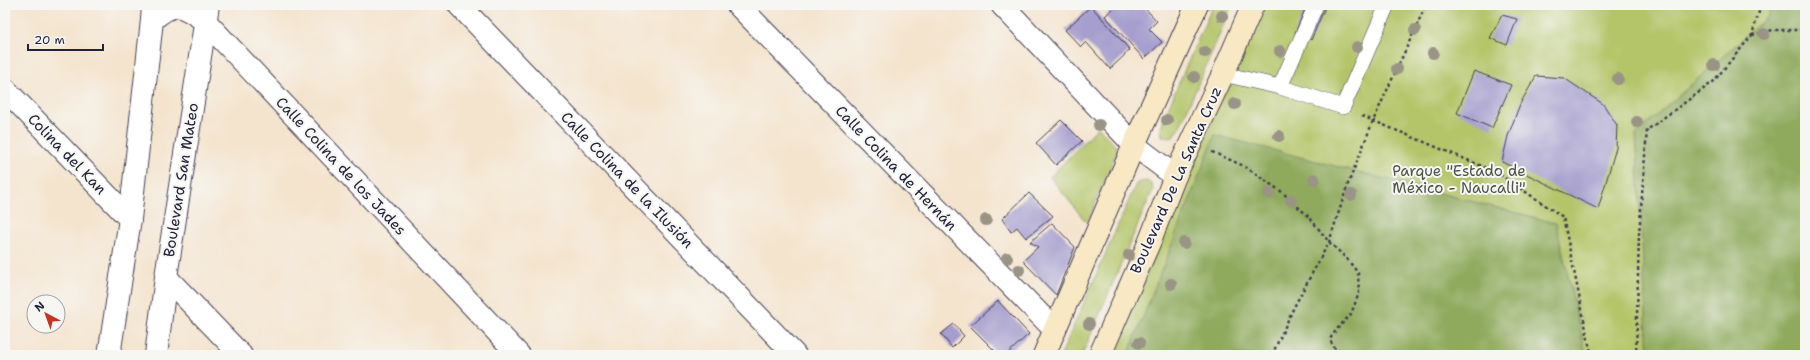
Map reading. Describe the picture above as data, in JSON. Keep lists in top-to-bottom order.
{
  "streets": {
    "main road": ["Boulevard De La Santa Cruz"],
    "street": [
      "Colina del Kan",
      "Calle Colina de los Jades",
      "Calle Colina de Hernán",
      "Boulevard San Mateo",
      "Calle Colina de la Ilusión"
    ]
  },
  "crossings": [
    ["Calle Colina de los Jades", "Boulevard San Mateo"]
  ],
  "parks": ["Parque \"Estado de México - Naucalli\""],
  "scale_bar": "20 m",
  "north": "top left"
}
